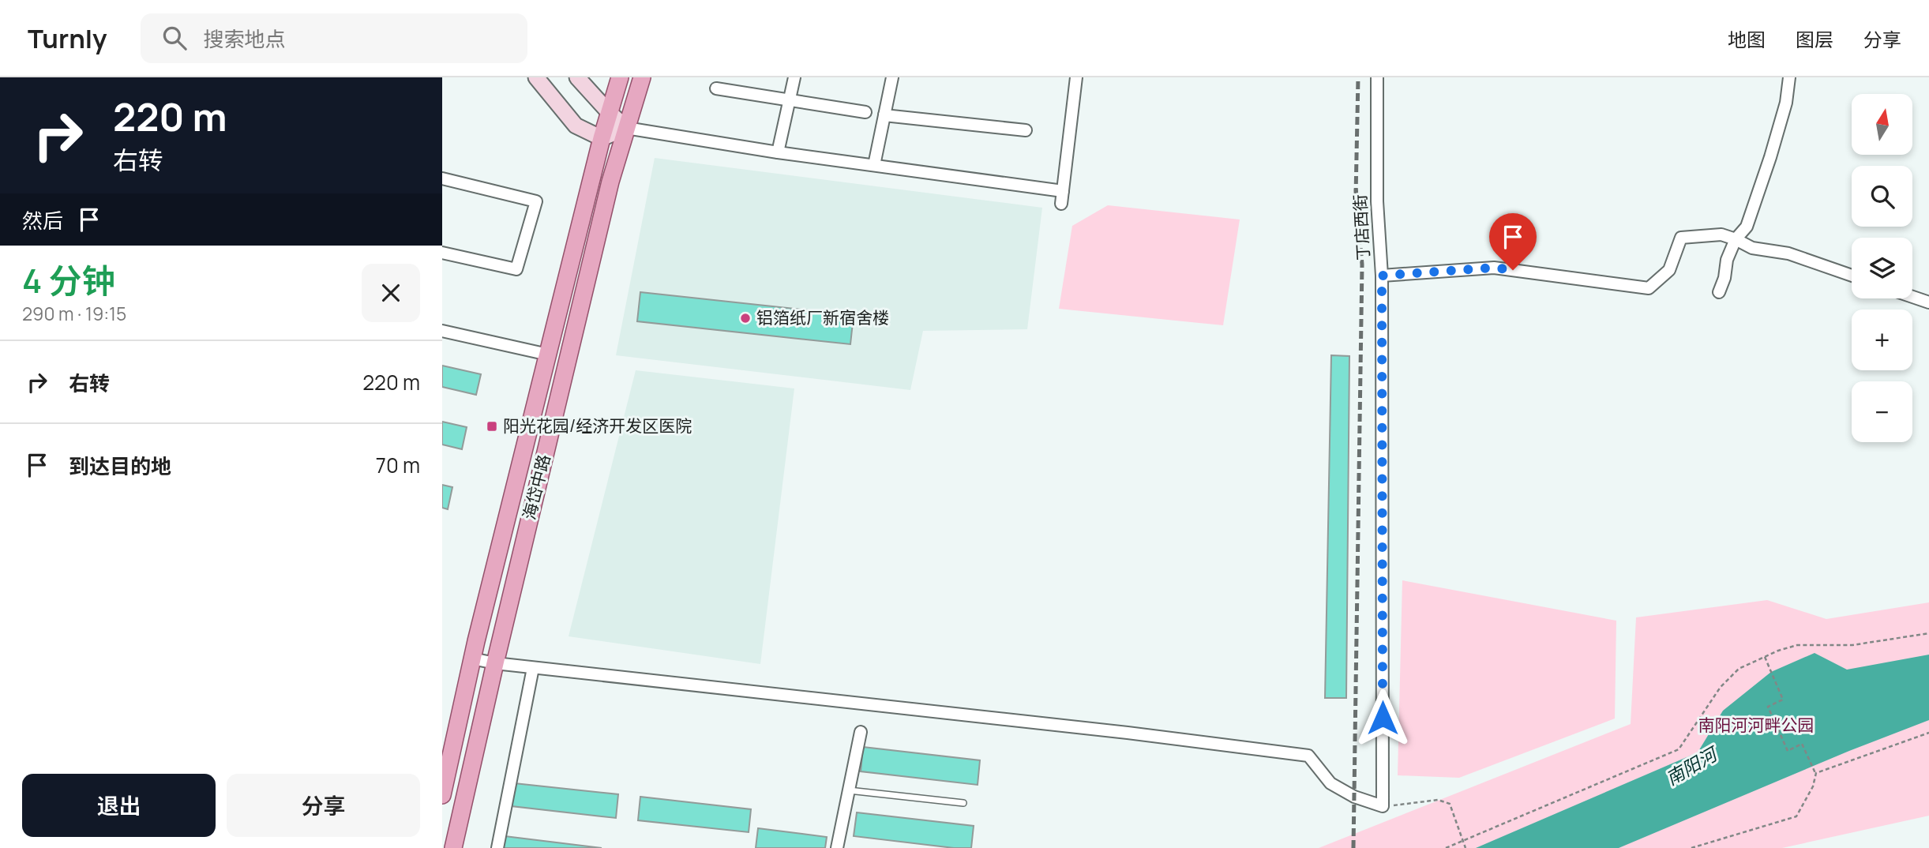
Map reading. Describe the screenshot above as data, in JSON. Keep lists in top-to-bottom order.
{
  "streets": {
    "main road": ["海岱中路"],
    "street": ["丁店西街"]
  },
  "water": ["南阳河"],
  "parks": ["南阳河河畔公园"],
  "places": {
    "other": ["铝箔纸厂新宿舍楼"],
    "transit": ["阳光花园/经济开发区医院"]
  },
  "north": "top",
  "page": {
    "header": "Turnly",
    "search": "搜索地点",
    "nav": ["地图", "图层", "分享"],
    "turn": ["220 m", "右转"],
    "map_buttons": ["+", "−"],
    "then": "然后",
    "heading": ["4 分钟", "290 m · 19:15"],
    "list": [
      {
        "name": "右转",
        "value": "220 m"
      },
      {
        "name": "到达目的地",
        "value": "70 m"
      }
    ],
    "buttons": ["退出", "分享"]
  }
}
